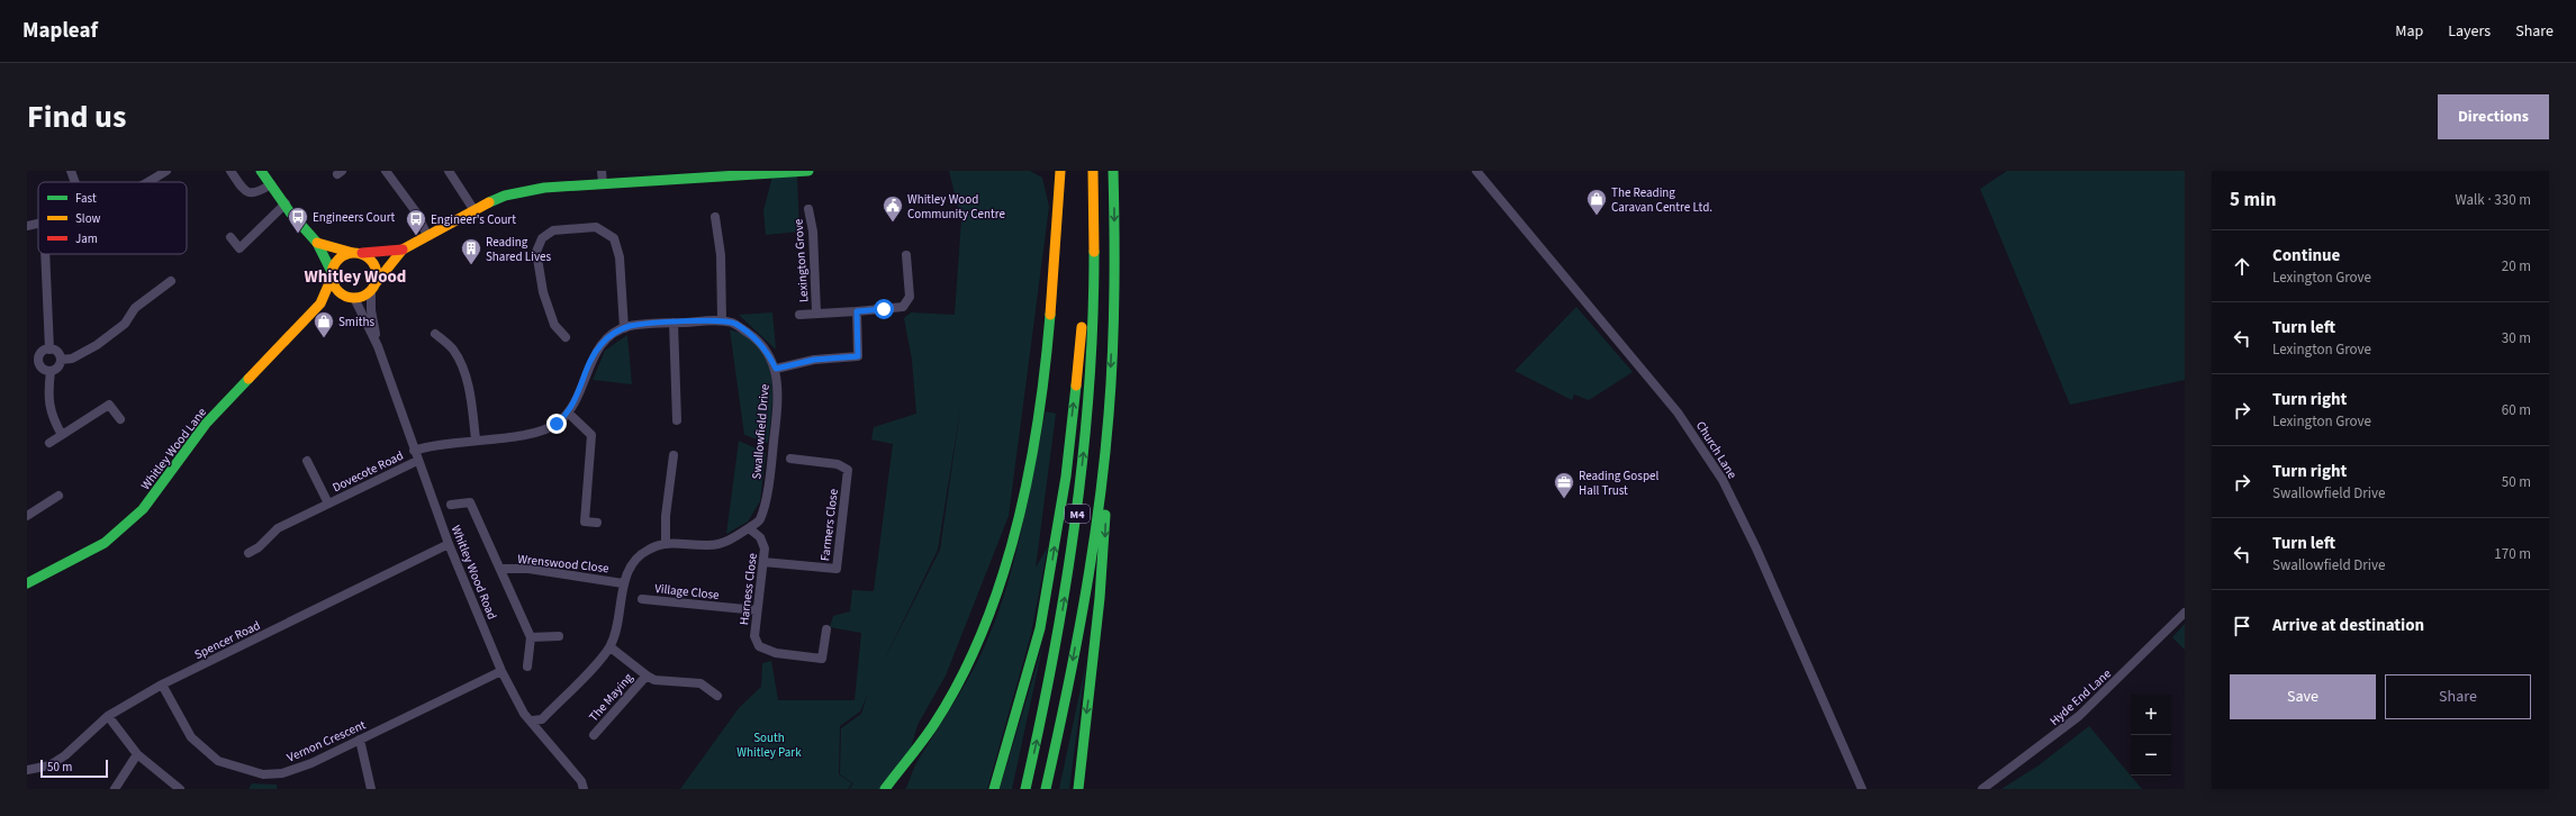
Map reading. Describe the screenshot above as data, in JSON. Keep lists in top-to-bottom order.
{
  "streets": {
    "main road": ["Whitley Wood Lane", "M4"],
    "street": [
      "Lexington Grove",
      "Swallowfield Drive",
      "Church Lane",
      "Dovecote Road",
      "Farmers Close",
      "Wrenswood Close",
      "Whitley Wood Road",
      "Harness Close",
      "Village Close",
      "Spencer Road",
      "The Maying",
      "Hyde End Lane",
      "Vernon Crescent"
    ]
  },
  "crossings": [
    ["Swallowfield Drive", "Wrenswood Close"],
    ["Swallowfield Drive", "Whitley Wood Road"],
    ["Swallowfield Drive", "Harness Close"],
    ["Swallowfield Drive", "The Maying"],
    ["Whitley Wood Lane", "Whitley Wood Road"],
    ["Dovecote Road", "Whitley Wood Road"],
    ["Farmers Close", "Harness Close"],
    ["Whitley Wood Road", "Spencer Road"],
    ["Whitley Wood Road", "Vernon Crescent"],
    ["Harness Close", "Village Close"],
    ["Spencer Road", "Vernon Crescent"]
  ],
  "districts": ["Whitley Wood"],
  "parks": ["South Whitley Park"],
  "places": {
    "shop": ["The Reading Caravan Centre Ltd.", "Smiths"],
    "public building": ["Whitley Wood Community Centre"],
    "bus stop": ["Engineers Court", "Engineer's Court"],
    "building": ["Reading Shared Lives"],
    "office": ["Reading Gospel Hall Trust"]
  },
  "legend": ["Fast", "Slow", "Jam"],
  "scale_bar": "50 m",
  "page": {
    "header": "Mapleaf",
    "nav": ["Map", "Layers", "Share"],
    "title": "Find us",
    "buttons": [
      "Directions",
      ["Save", "Share"]
    ],
    "heading": ["5 min", "Walk · 330 m"],
    "list": [
      ["Continue", "Lexington Grove", "20 m"],
      ["Turn left", "Lexington Grove", "30 m"],
      ["Turn right", "Lexington Grove", "60 m"],
      ["Turn right", "Swallowfield Drive", "50 m"],
      ["Turn left", "Swallowfield Drive", "170 m"],
      "Arrive at destination"
    ],
    "map_buttons": ["+", "−"],
    "scale": "50 m"
  }
}
